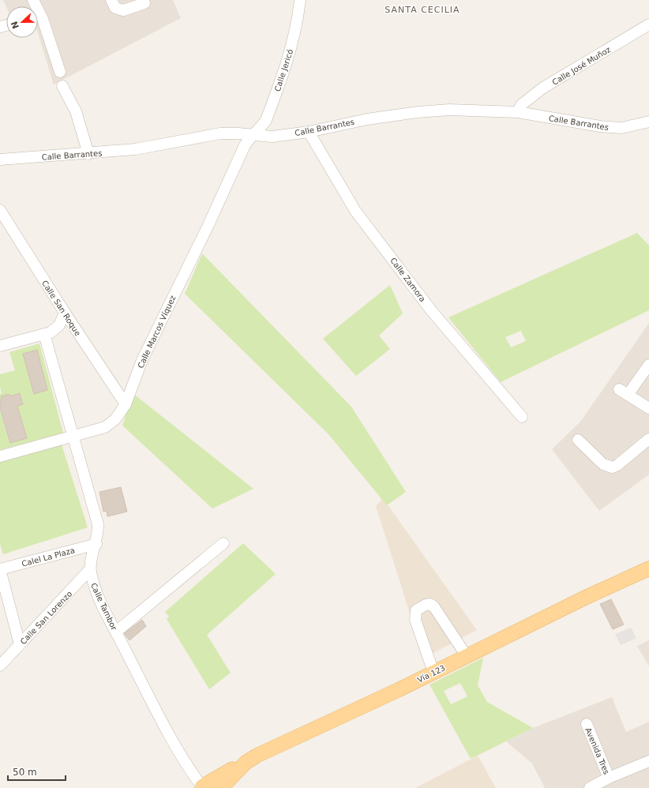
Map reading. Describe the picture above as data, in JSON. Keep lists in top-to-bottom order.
{
  "streets": {
    "main road": ["Vía 123"],
    "street": [
      "Calle José Muñoz",
      "Calle Jericó",
      "Calle Barrantes",
      "Calle Zamora",
      "Calle San Roque",
      "Calle Marcos Víquez",
      "Calel La Plaza",
      "Calle Tambor",
      "Calle San Lorenzo",
      "Avenida Tres"
    ]
  },
  "crossings": [
    ["Calle José Muñoz", "Calle Barrantes"],
    ["Calle Jericó", "Calle Barrantes"],
    ["Calle Jericó", "Calle Marcos Víquez"],
    ["Calle Barrantes", "Calle Zamora"],
    ["Calle Barrantes", "Calle Marcos Víquez"],
    ["Calle San Roque", "Calle Marcos Víquez"],
    ["Calle Marcos Víquez", "Calle Tambor"],
    ["Calel La Plaza", "Calle Tambor"],
    ["Calle Tambor", "Calle San Lorenzo"]
  ],
  "districts": ["SANTA CECILIA"],
  "scale_bar": "50 m",
  "north": "left"
}
